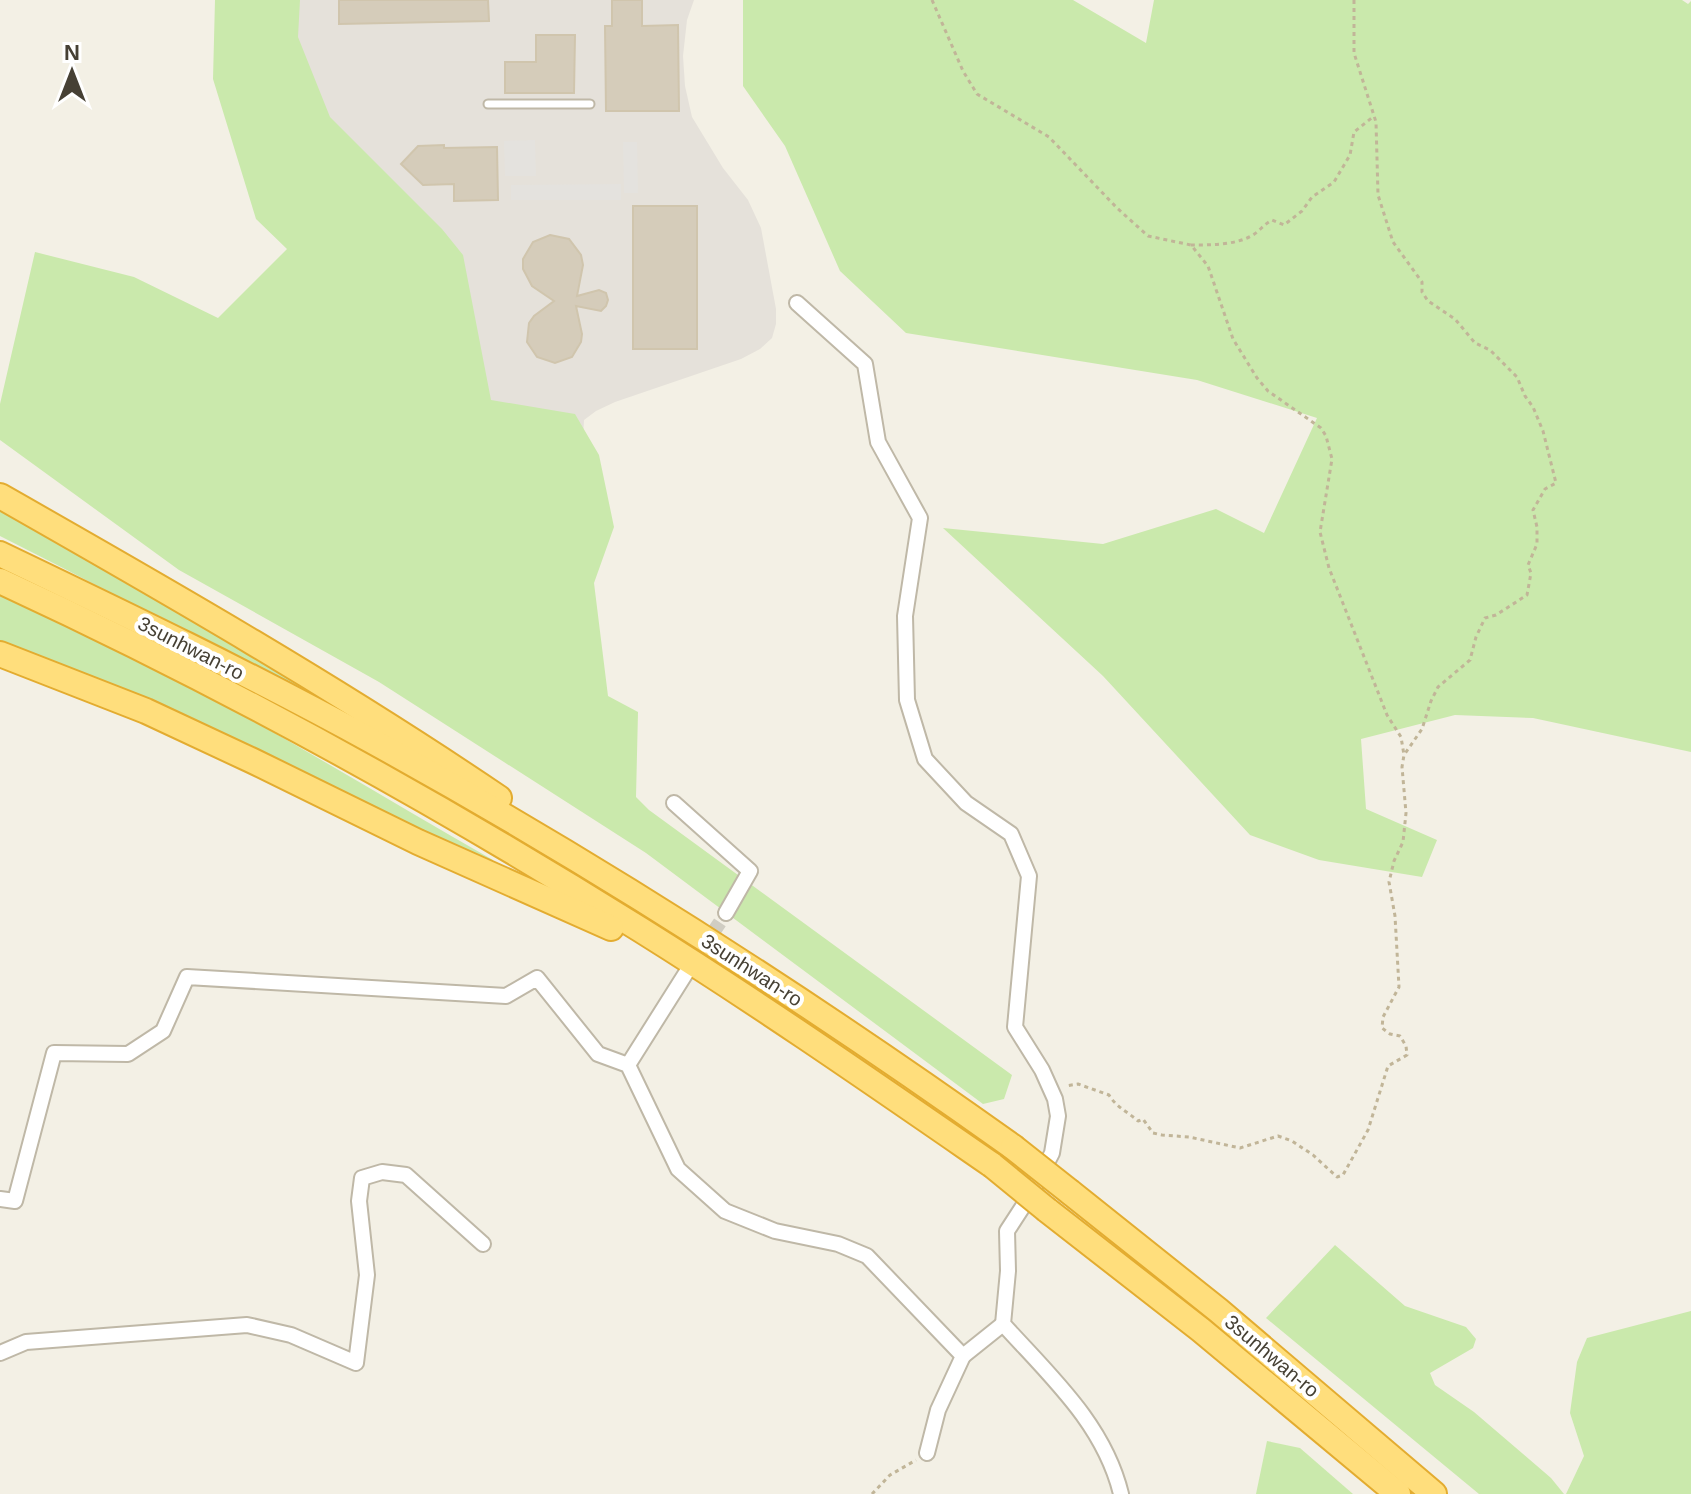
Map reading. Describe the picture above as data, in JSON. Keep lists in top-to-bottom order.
{
  "streets": {
    "highway": ["3sunhwan-ro"]
  },
  "north": "top"
}
